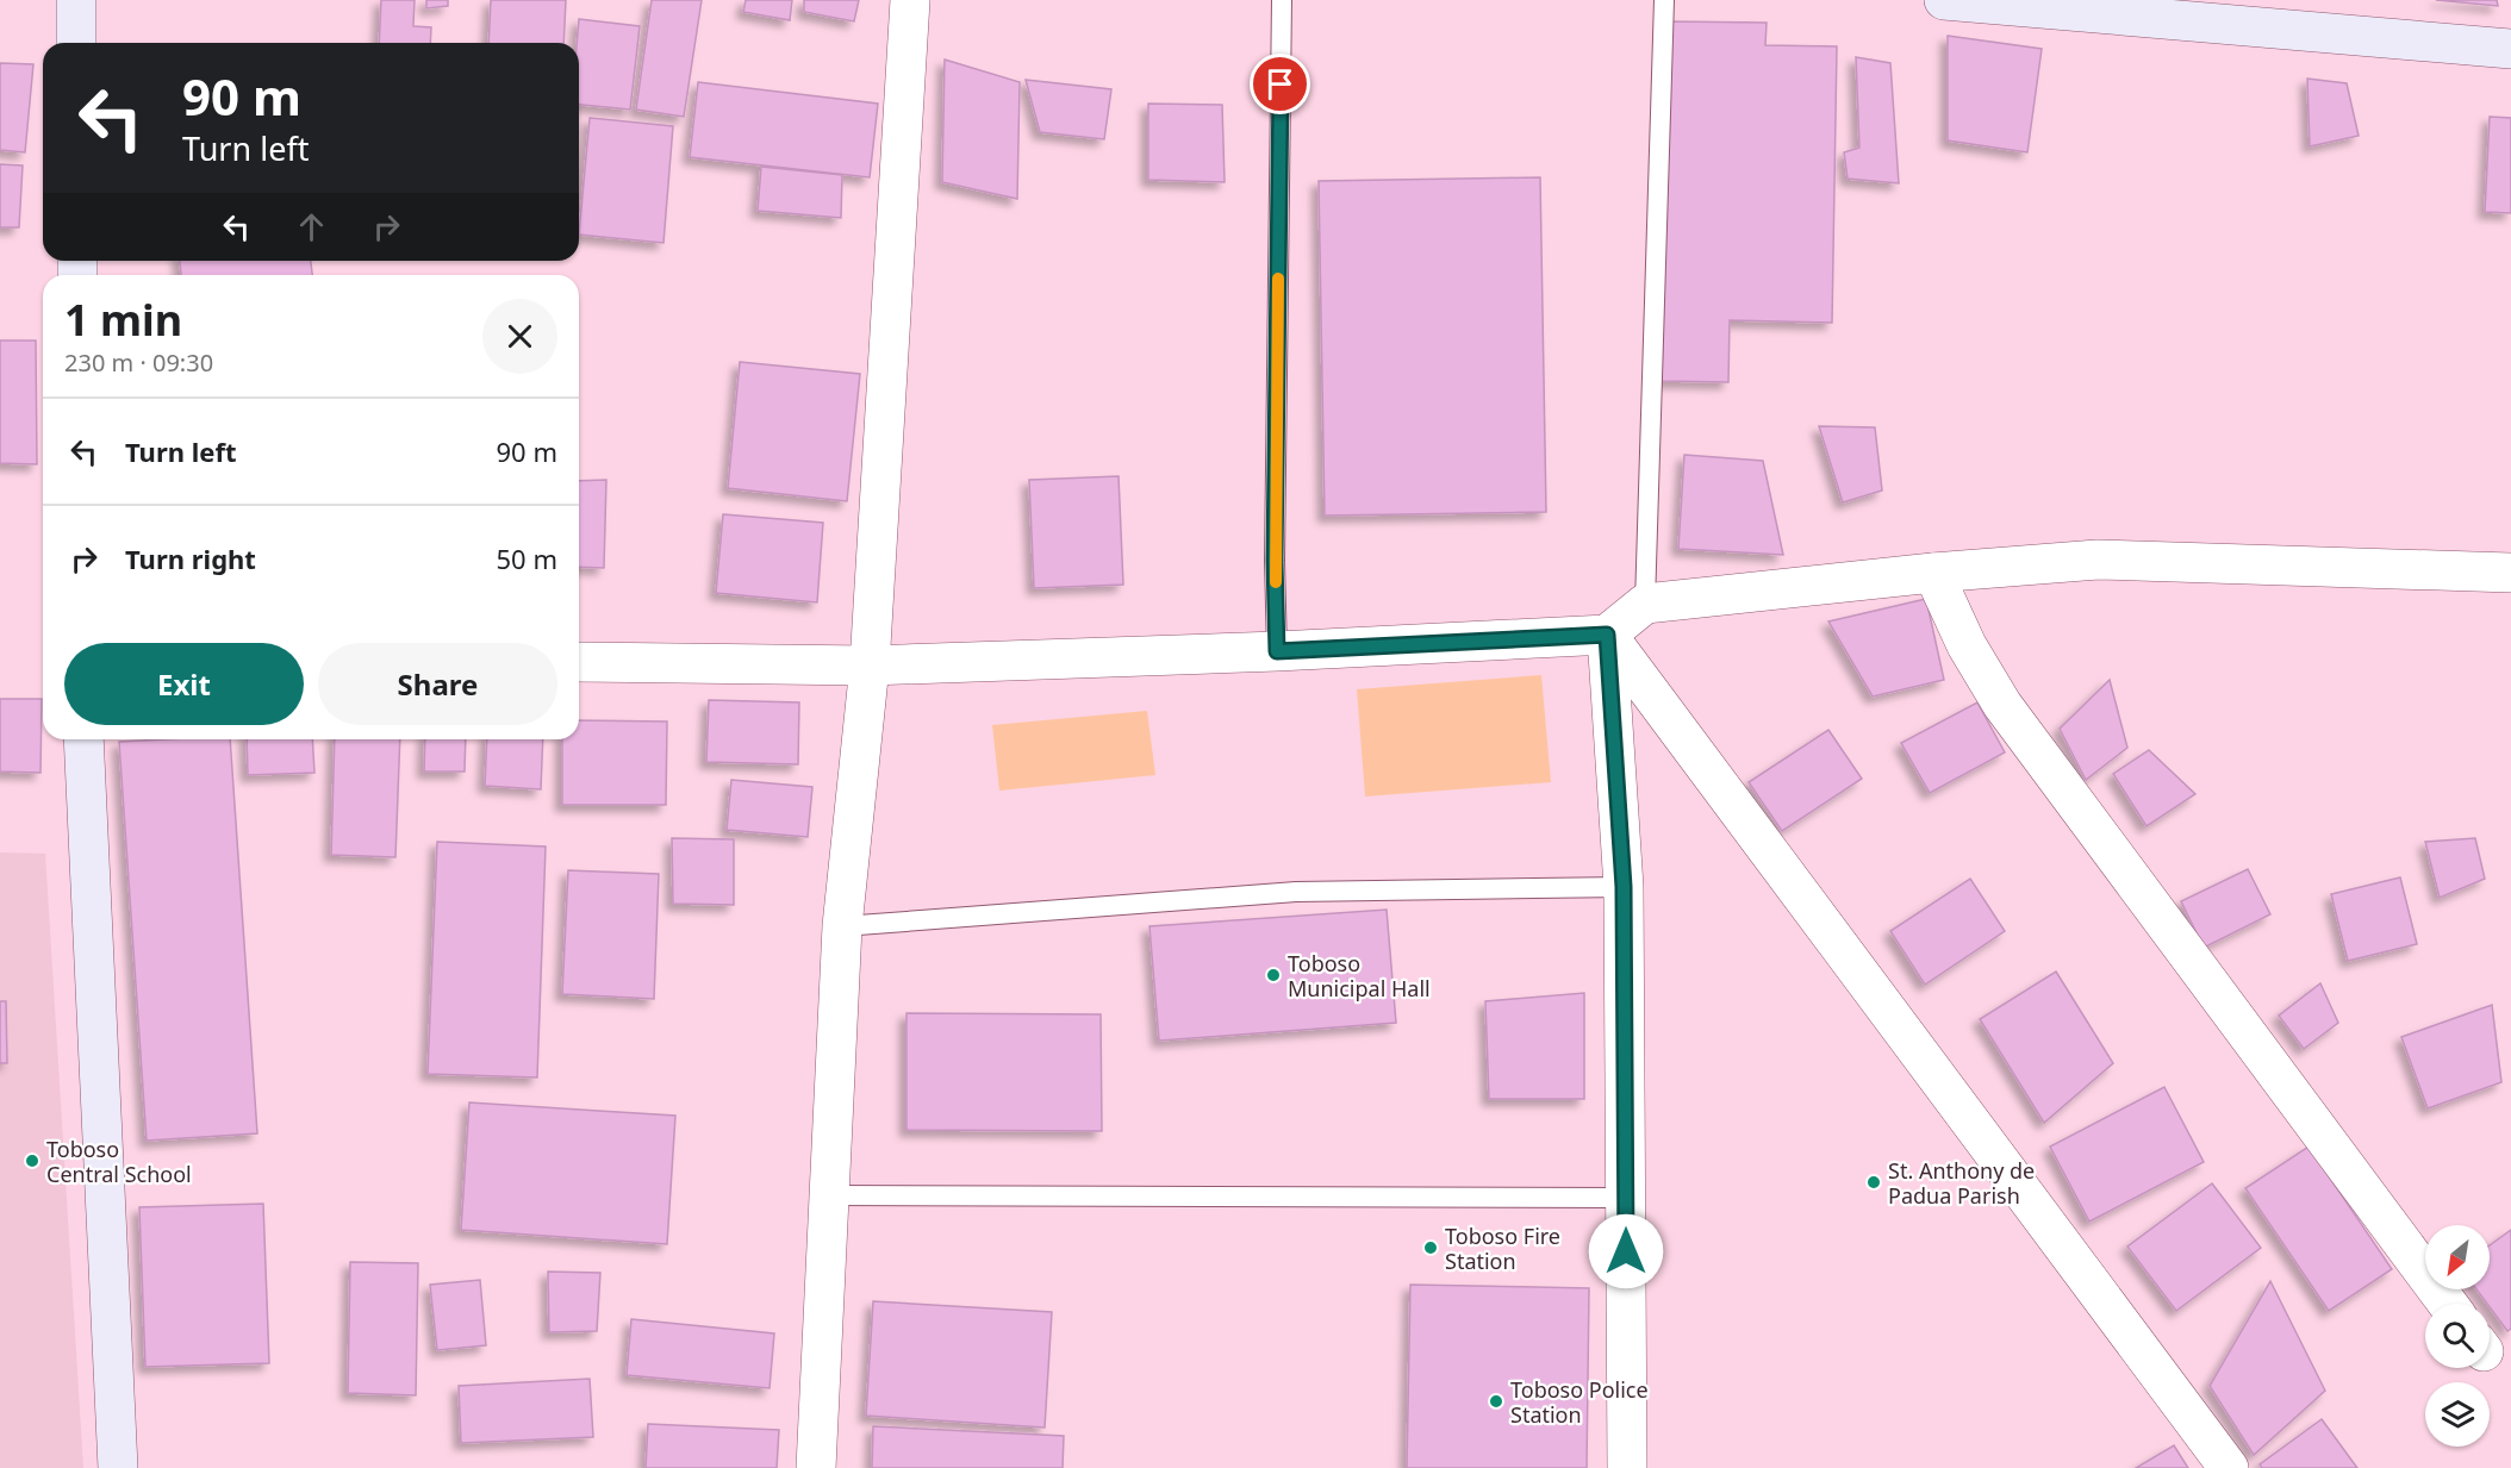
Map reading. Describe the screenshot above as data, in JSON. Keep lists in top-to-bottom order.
{
  "places": [
    "Toboso Municipal Hall",
    "Toboso Central School",
    "St. Anthony de Padua Parish",
    "Toboso Fire Station",
    "Toboso Police Station"
  ],
  "north": "bottom left",
  "page": {
    "turn": ["90 m", "Turn left"],
    "heading": ["1 min", "230 m · 09:30"],
    "list": [
      {
        "name": "Turn left",
        "value": "90 m"
      },
      {
        "name": "Turn right",
        "value": "50 m"
      }
    ],
    "buttons": ["Exit", "Share"]
  }
}
